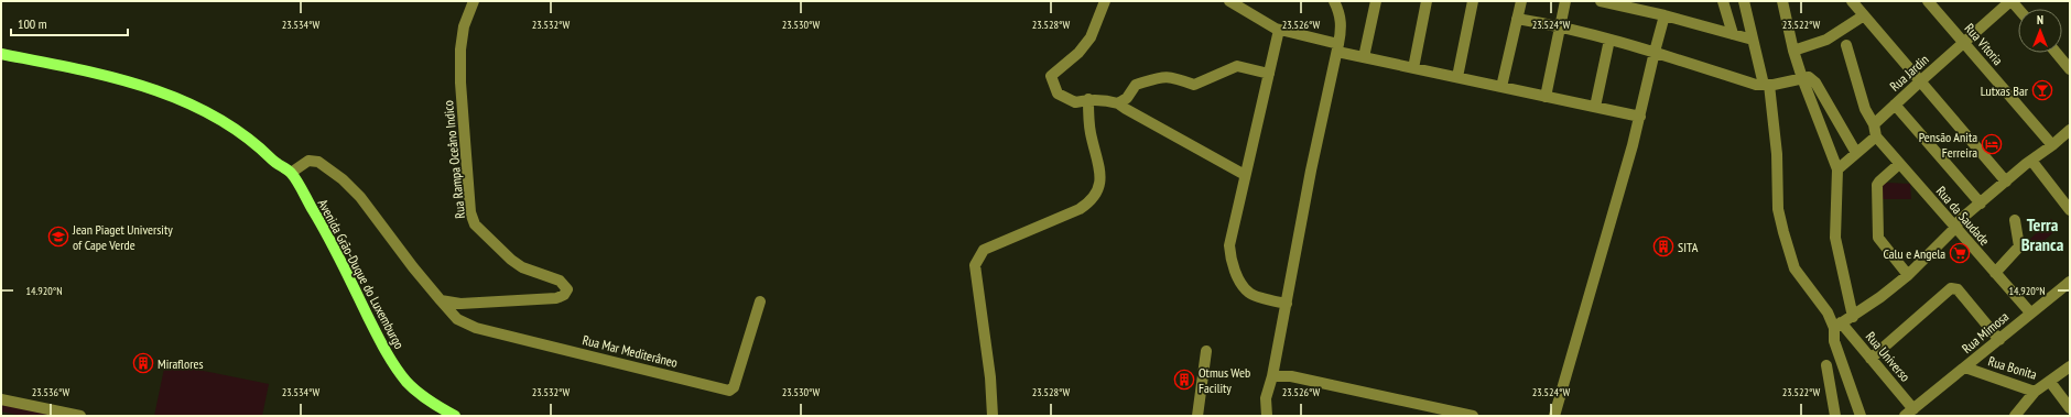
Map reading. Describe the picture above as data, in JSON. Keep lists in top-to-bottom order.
{
  "streets": {
    "main road": ["Avenida Grão-Duque do Luxemburgo"],
    "street": [
      "Rua Vitoria",
      "Rua Jardin",
      "Rua Rampa Oceâno Indico",
      "Rua da Saudade",
      "Rua Mimosa",
      "Rua Mar Mediterâneo",
      "Rua Universo",
      "Rua Bonita"
    ]
  },
  "crossings": [
    ["Rua Vitoria", "Rua Jardin"],
    ["Rua Jardin", "Rua da Saudade"],
    ["Rua Rampa Oceâno Indico", "Rua Mar Mediterâneo"],
    ["Rua da Saudade", "Rua Mimosa"],
    ["Rua Mimosa", "Rua Universo"],
    ["Rua Mimosa", "Rua Bonita"]
  ],
  "districts": ["Terra Branca"],
  "places": {
    "bar": ["Lutxas Bar"],
    "hotel": ["Pensão Anita Ferreira"],
    "school or university": ["Jean Piaget University of Cape Verde"],
    "building": ["SITA", "Miraflores", "Otmus Web Facility"],
    "supermarket": ["Calu e Angela"]
  },
  "scale_bar": "100 m",
  "north": "top",
  "coordinates": [
    "23.534°W",
    "23.532°W",
    "23.530°W",
    "23.528°W",
    "23.526°W",
    "23.524°W",
    "23.522°W",
    "14.920°N",
    "23.536°W"
  ]
}
